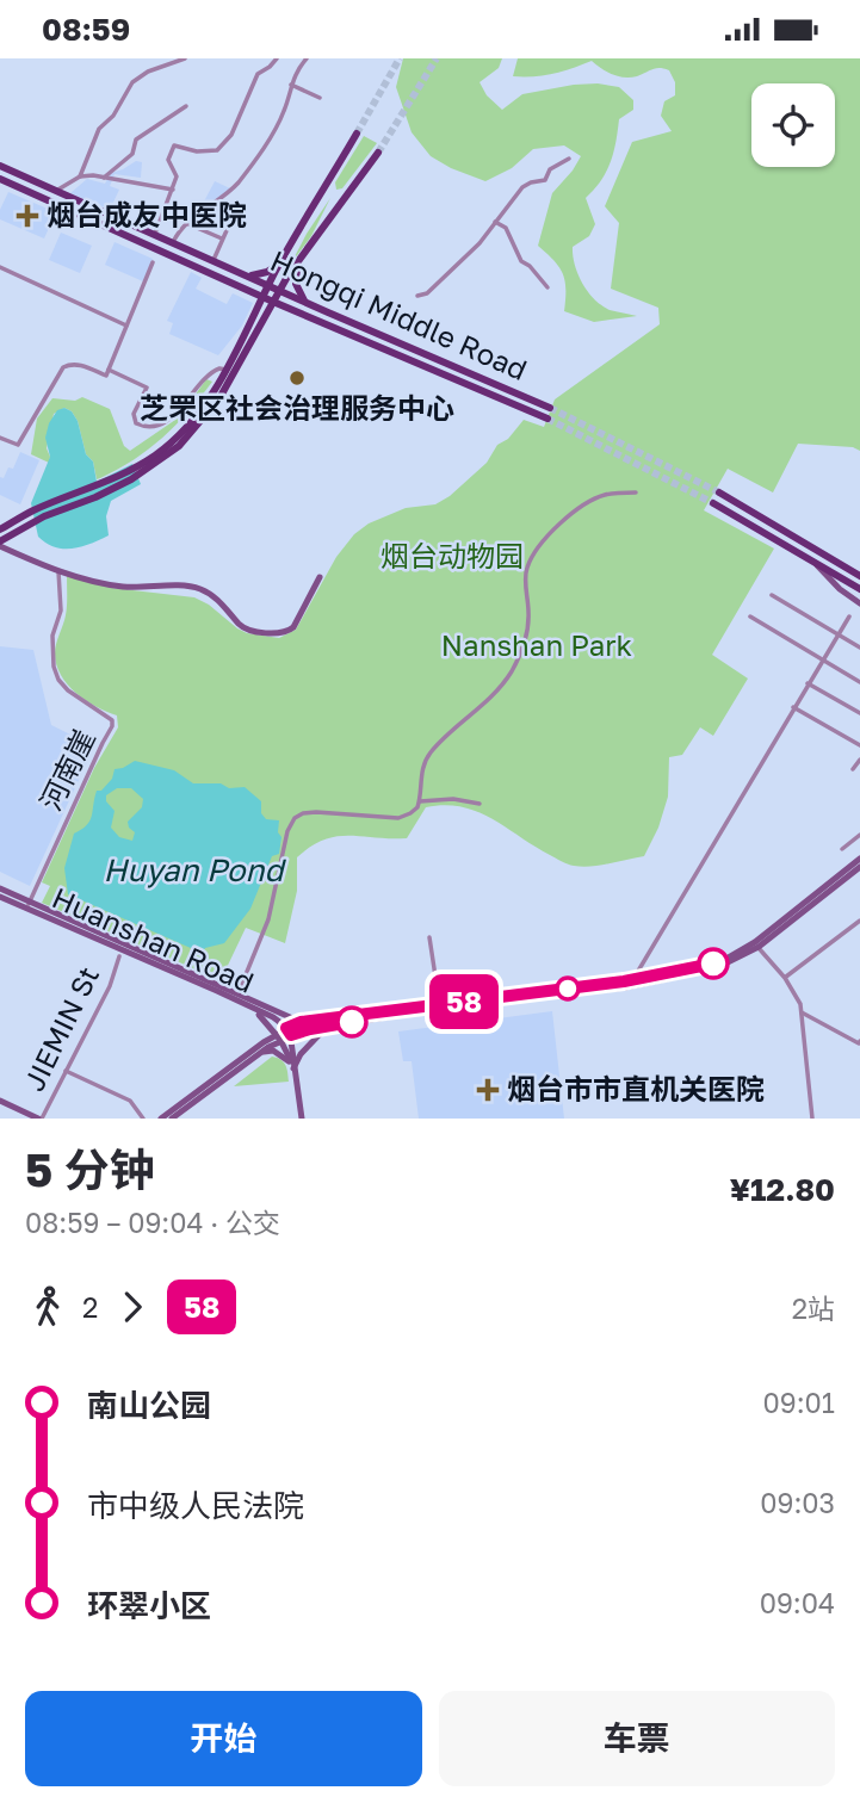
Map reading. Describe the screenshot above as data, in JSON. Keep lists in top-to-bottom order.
{
  "streets": {
    "main road": ["Hongqi Middle Road", "Huanshan Road"],
    "street": ["河南崖", "JIEMIN St"]
  },
  "crossings": [
    ["河南崖", "Huanshan Road"]
  ],
  "water": ["Huyan Pond"],
  "parks": ["烟台动物园", "Nanshan Park"],
  "places": {
    "health": ["烟台成友中医院", "烟台市市直机关医院"],
    "other": ["芝罘区社会治理服务中心"]
  },
  "lines": ["bus line 58"],
  "page": {
    "status": "08:59",
    "on_map": "58",
    "heading": ["5 分钟", "08:59 – 09:04 · 公交", "¥12.80"],
    "legs": ["2", "58", "2站"],
    "list": [
      {
        "name": "南山公园",
        "value": "09:01"
      },
      {
        "name": "市中级人民法院",
        "value": "09:03"
      },
      {
        "name": "环翠小区",
        "value": "09:04"
      }
    ],
    "buttons": ["开始", "车票"]
  }
}
